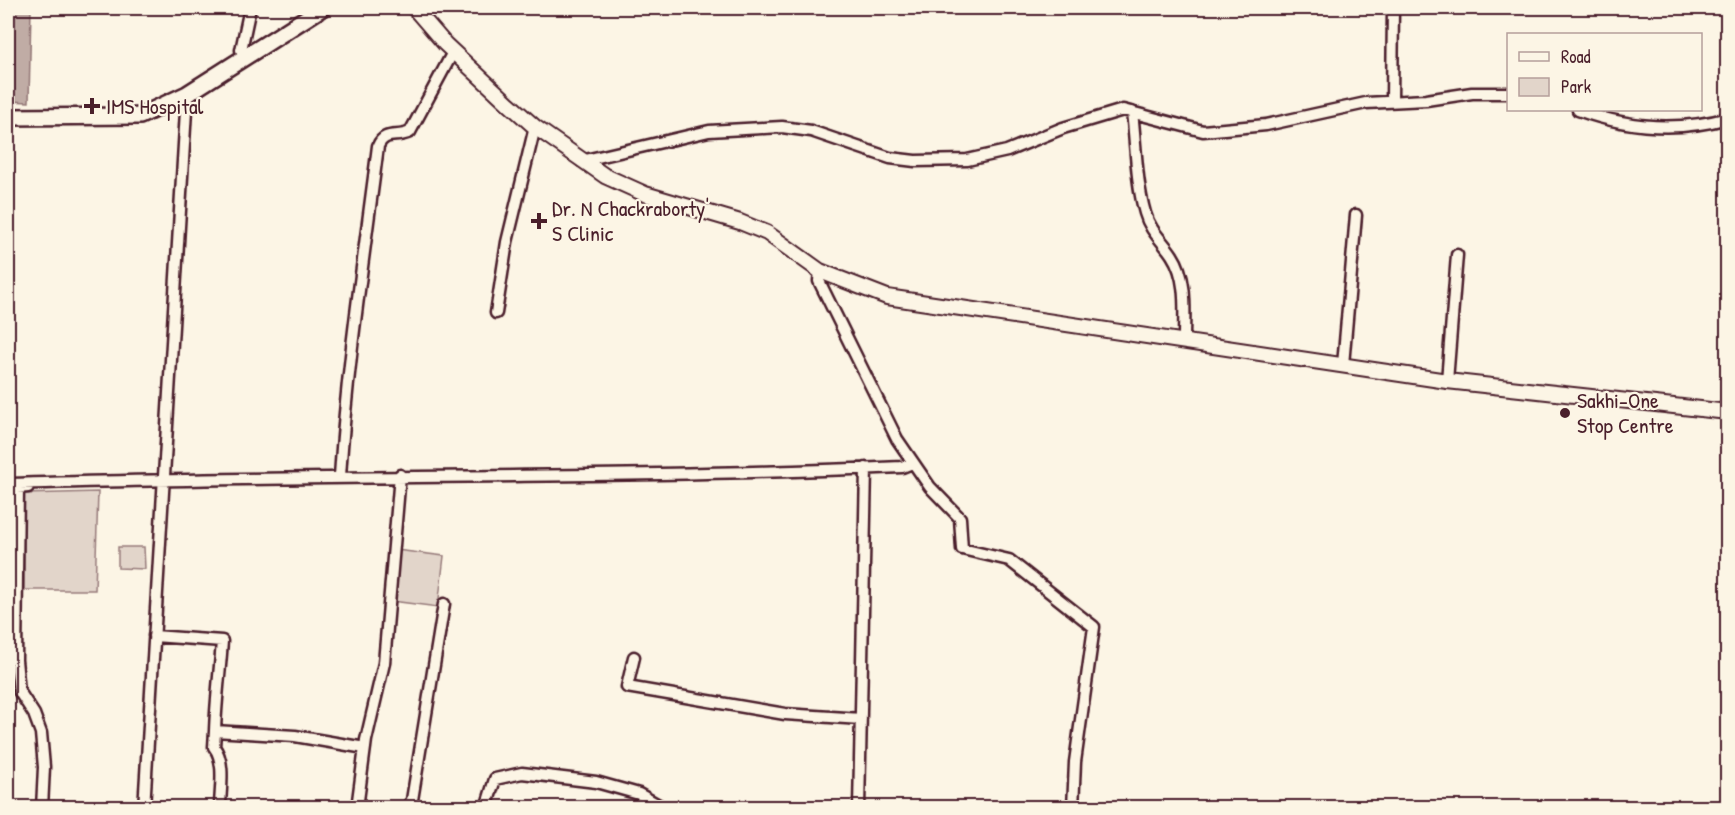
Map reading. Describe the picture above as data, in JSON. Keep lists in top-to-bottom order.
{
  "places": {
    "health": ["IMS Hospital", "Dr. N Chackraborty' S Clinic"],
    "other": ["Sakhi-One Stop Centre"]
  },
  "legend": ["Road", "Park"]
}
